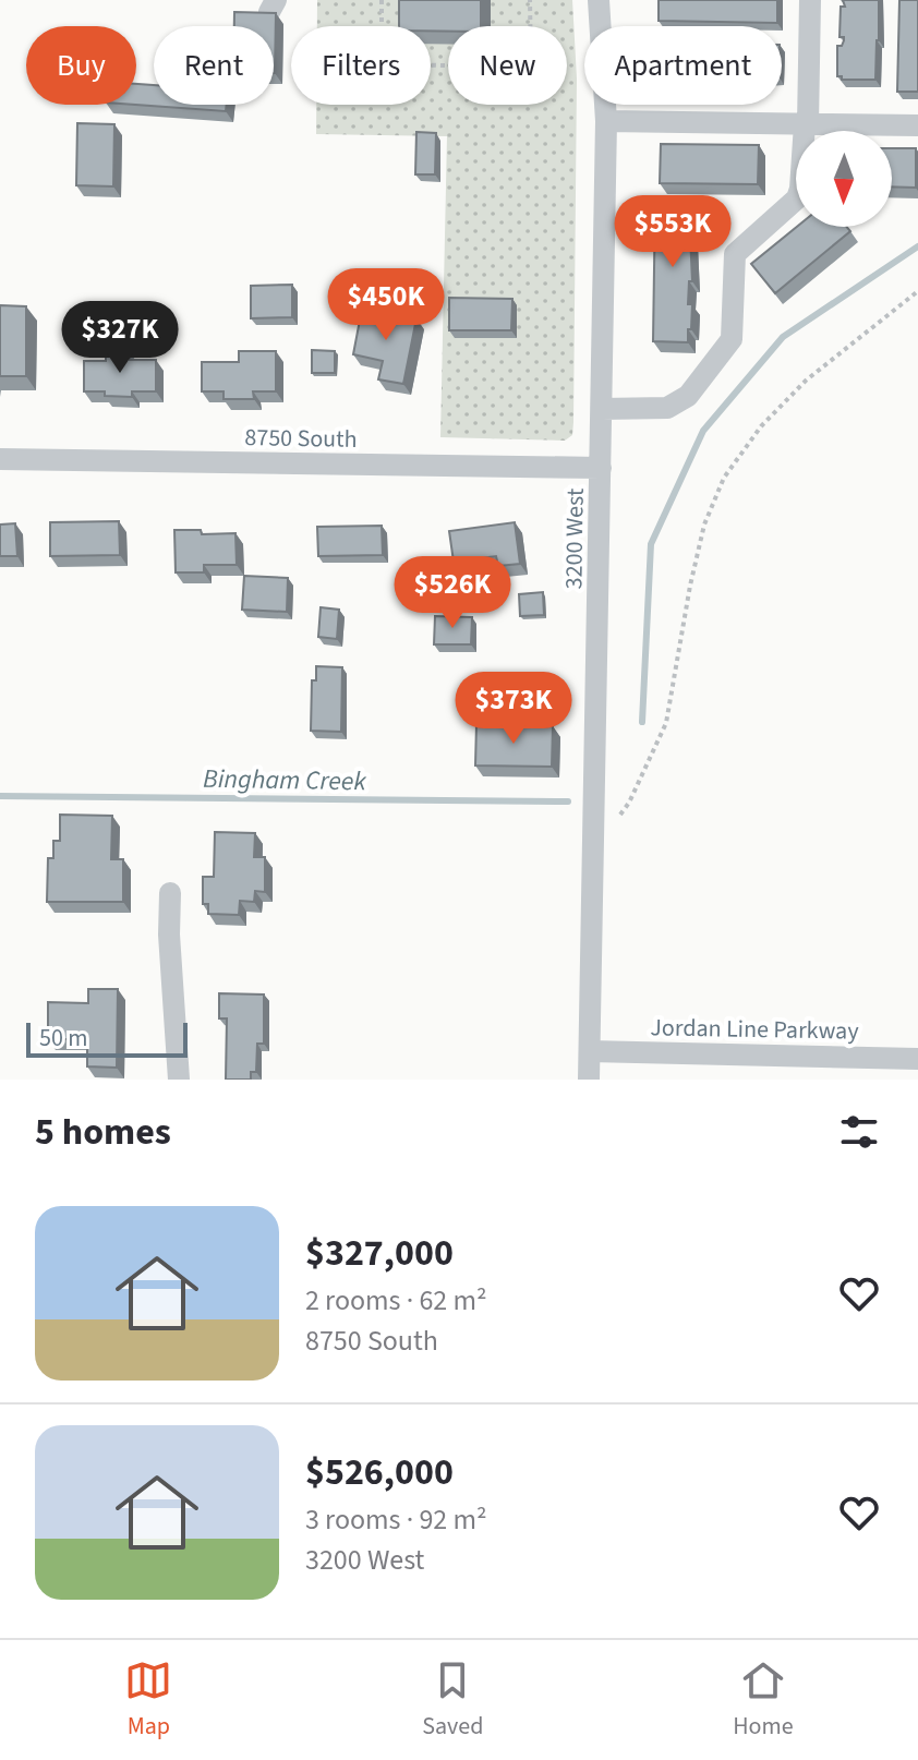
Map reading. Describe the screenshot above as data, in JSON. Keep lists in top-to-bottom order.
{
  "streets": {
    "street": ["8750 South", "3200 West", "Jordan Line Parkway"]
  },
  "crossings": [
    ["8750 South", "3200 West"],
    ["3200 West", "Jordan Line Parkway"]
  ],
  "water": ["Bingham Creek"],
  "scale_bar": "50 m",
  "north": "bottom",
  "page": {
    "chip": [
      "Buy",
      "Rent",
      "Filters",
      "New",
      "Apartment"
    ],
    "price": [
      "$553K",
      "$450K",
      "$327K",
      "$526K",
      "$373K"
    ],
    "scale": "50 m",
    "heading": "5 homes",
    "list": [
      {
        "name": "$327,000",
        "note": "2 rooms · 62 m² · 8750 South"
      },
      {
        "name": "$526,000",
        "note": "3 rooms · 92 m² · 3200 West"
      }
    ],
    "tabs": ["Map", "Saved", "Home"]
  }
}
